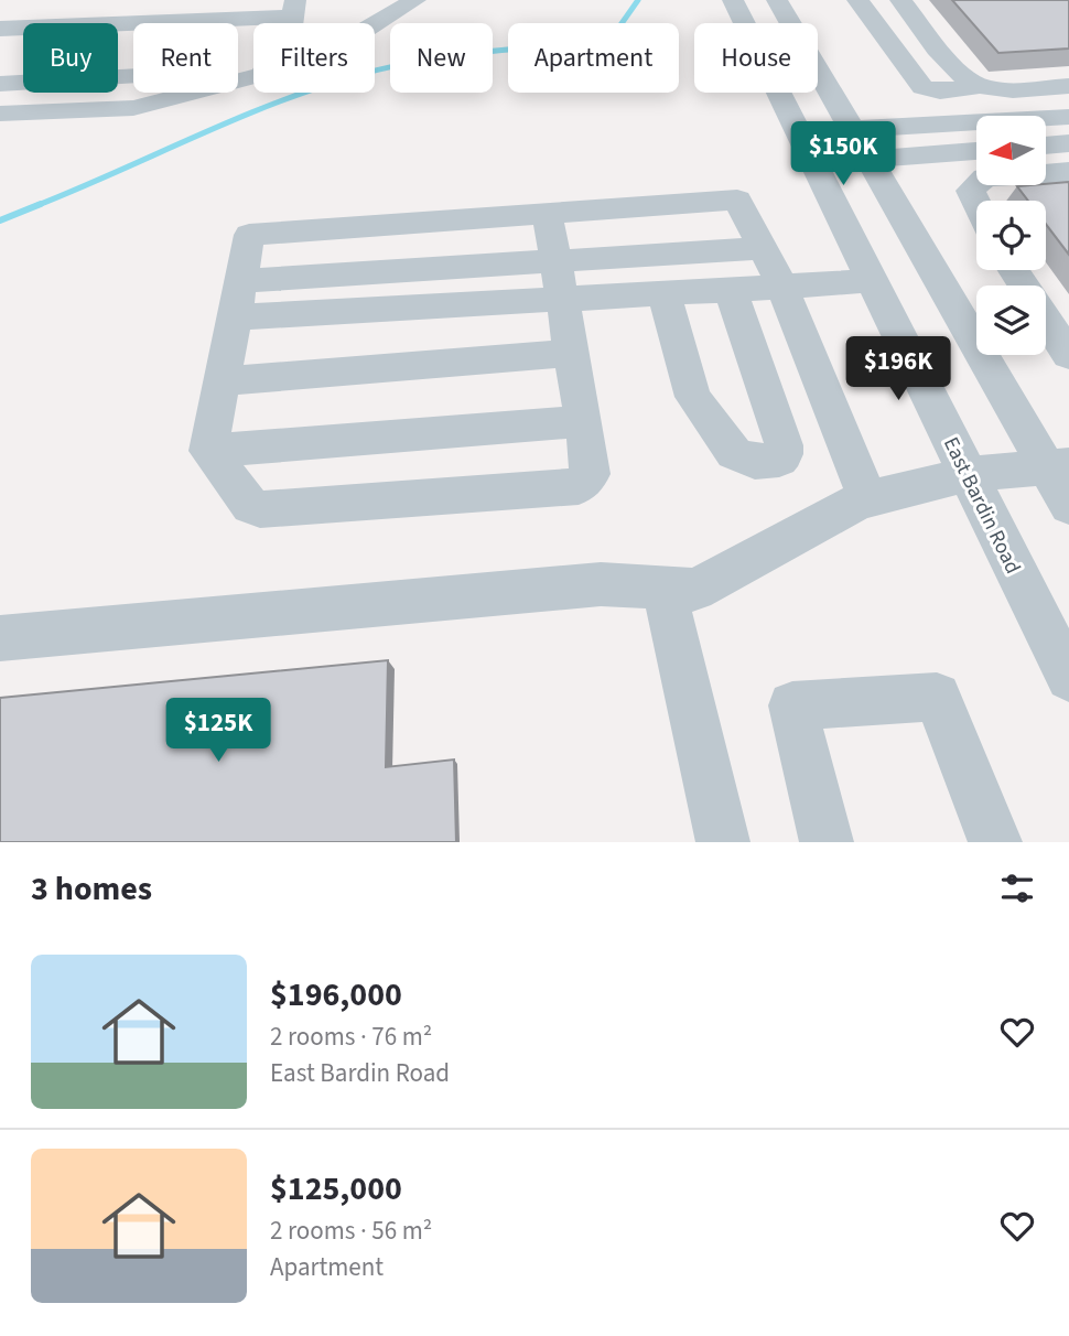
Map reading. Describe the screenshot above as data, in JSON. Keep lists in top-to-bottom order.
{
  "streets": {
    "street": ["East Bardin Road"]
  },
  "north": "left",
  "page": {
    "chip": [
      "Buy",
      "Rent",
      "Filters",
      "New",
      "Apartment",
      "House"
    ],
    "price": ["$150K", "$196K", "$125K"],
    "heading": "3 homes",
    "list": [
      {
        "name": "$196,000",
        "note": "2 rooms · 76 m² · East Bardin Road"
      },
      {
        "name": "$125,000",
        "note": "2 rooms · 56 m² · Apartment"
      }
    ]
  }
}
